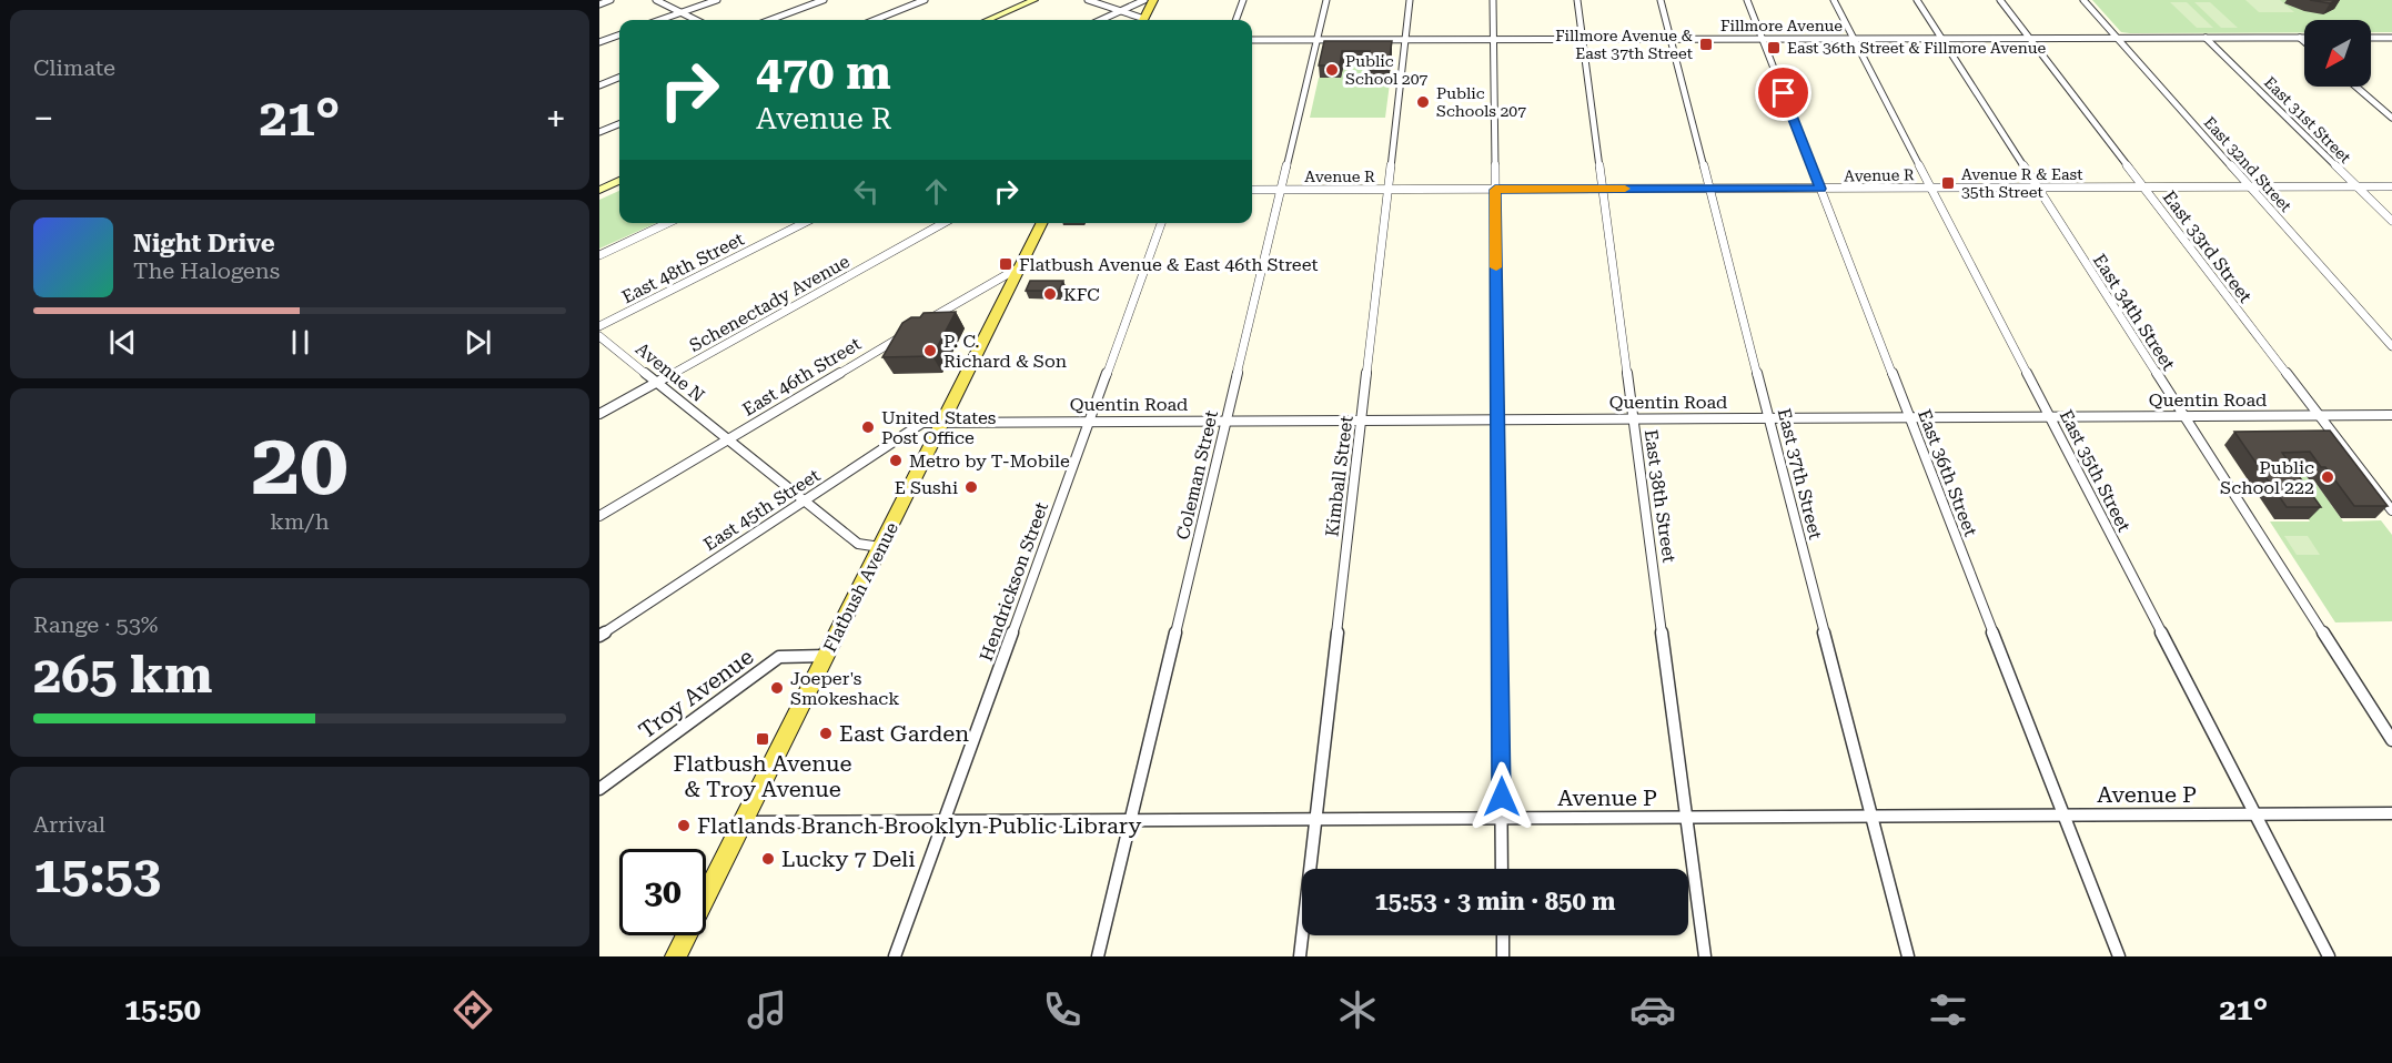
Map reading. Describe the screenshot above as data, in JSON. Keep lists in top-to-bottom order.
{
  "streets": {
    "main road": ["Flatbush Avenue"],
    "street": [
      "Fillmore Avenue",
      "East 31st Street",
      "East 32nd Street",
      "Avenue R",
      "East 33rd Street",
      "East 48th Street",
      "Schenectady Avenue",
      "East 34th Street",
      "Avenue N",
      "East 46th Street",
      "Quentin Road",
      "East 35th Street",
      "East 36th Street",
      "East 37th Street",
      "Coleman Street",
      "Kimball Street",
      "East 38th Street",
      "East 45th Street",
      "Hendrickson Street",
      "Troy Avenue",
      "Avenue P"
    ]
  },
  "crossings": [
    ["Fillmore Avenue", "East 31st Street"],
    ["Fillmore Avenue", "East 32nd Street"],
    ["Fillmore Avenue", "East 33rd Street"],
    ["Fillmore Avenue", "East 34th Street"],
    ["Fillmore Avenue", "East 35th Street"],
    ["Fillmore Avenue", "East 36th Street"],
    ["Fillmore Avenue", "East 37th Street"],
    ["Fillmore Avenue", "Coleman Street"],
    ["Fillmore Avenue", "Kimball Street"],
    ["Fillmore Avenue", "East 38th Street"],
    ["East 31st Street", "Avenue R"],
    ["East 32nd Street", "Avenue R"],
    ["Avenue R", "East 33rd Street"],
    ["Avenue R", "East 34th Street"],
    ["Avenue R", "East 35th Street"],
    ["Avenue R", "East 36th Street"],
    ["Avenue R", "East 37th Street"],
    ["Avenue R", "Coleman Street"],
    ["Avenue R", "Kimball Street"],
    ["Avenue R", "East 38th Street"],
    ["East 33rd Street", "Quentin Road"],
    ["Schenectady Avenue", "Avenue N"],
    ["East 34th Street", "Quentin Road"],
    ["Avenue N", "East 46th Street"],
    ["Avenue N", "East 45th Street"],
    ["Avenue N", "Flatbush Avenue"],
    ["Quentin Road", "East 35th Street"],
    ["Quentin Road", "East 36th Street"],
    ["Quentin Road", "East 37th Street"],
    ["Quentin Road", "Coleman Street"],
    ["Quentin Road", "Kimball Street"],
    ["Quentin Road", "East 38th Street"],
    ["Quentin Road", "East 45th Street"],
    ["Quentin Road", "Hendrickson Street"],
    ["Quentin Road", "Flatbush Avenue"],
    ["East 35th Street", "Avenue P"],
    ["East 36th Street", "Avenue P"],
    ["East 37th Street", "Avenue P"],
    ["Coleman Street", "Avenue P"],
    ["Kimball Street", "Avenue P"],
    ["East 38th Street", "Avenue P"],
    ["East 45th Street", "Flatbush Avenue"],
    ["Hendrickson Street", "Avenue P"],
    ["Flatbush Avenue", "Troy Avenue"],
    ["Flatbush Avenue", "Avenue P"]
  ],
  "places": {
    "transit": [
      "Fillmore Avenue & East 37th Street",
      "East 36th Street & Fillmore Avenue",
      "Avenue R & East 35th Street",
      "Flatbush Avenue & East 46th Street",
      "Flatbush Avenue & Troy Avenue"
    ],
    "other": [
      "Public School 207",
      "Public Schools 207",
      "KFC",
      "P. C. Richard & Son",
      "United States Post Office",
      "Metro by T-Mobile",
      "Public School 222",
      "E Sushi",
      "Joeper's Smokeshack",
      "East Garden",
      "Flatlands Branch Brooklyn Public Library",
      "Lucky 7 Deli"
    ]
  },
  "north": "bottom left",
  "page": {
    "tile": [
      "Climate",
      ["20", "km/h"],
      ["Range · 53%", "265 km"],
      ["Arrival", "15:53"]
    ],
    "turn": ["470 m", "Avenue R"],
    "heat": ["−", "21°", "+"],
    "song": ["Night Drive", "The Halogens"],
    "limit": "30",
    "trip": "15:53 · 3 min · 850 m",
    "tabs": ["15:50", "21°"]
  }
}
